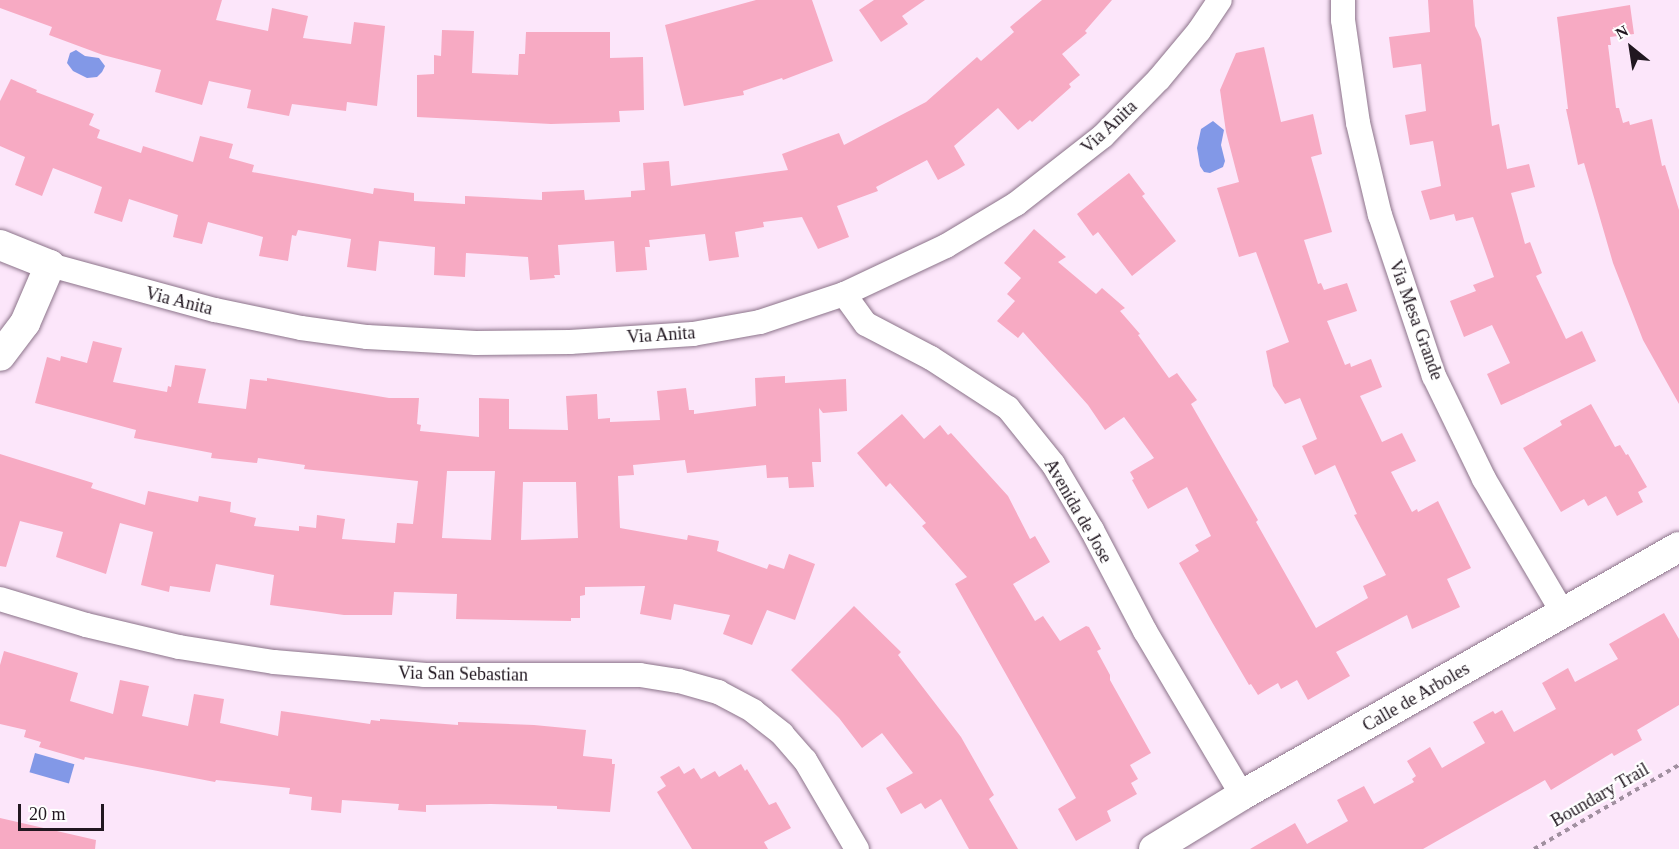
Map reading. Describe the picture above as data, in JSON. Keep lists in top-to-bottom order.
{
  "streets": {
    "street": [
      "Via Anita",
      "Via Mesa Grande",
      "Avenida de Jose",
      "Via San Sebastian",
      "Calle de Arboles"
    ],
    "path": ["Boundary Trail"]
  },
  "crossings": [
    ["Via Anita", "Avenida de Jose"],
    ["Via Mesa Grande", "Calle de Arboles"],
    ["Avenida de Jose", "Calle de Arboles"]
  ],
  "scale_bar": "20 m",
  "north": "top left"
}
